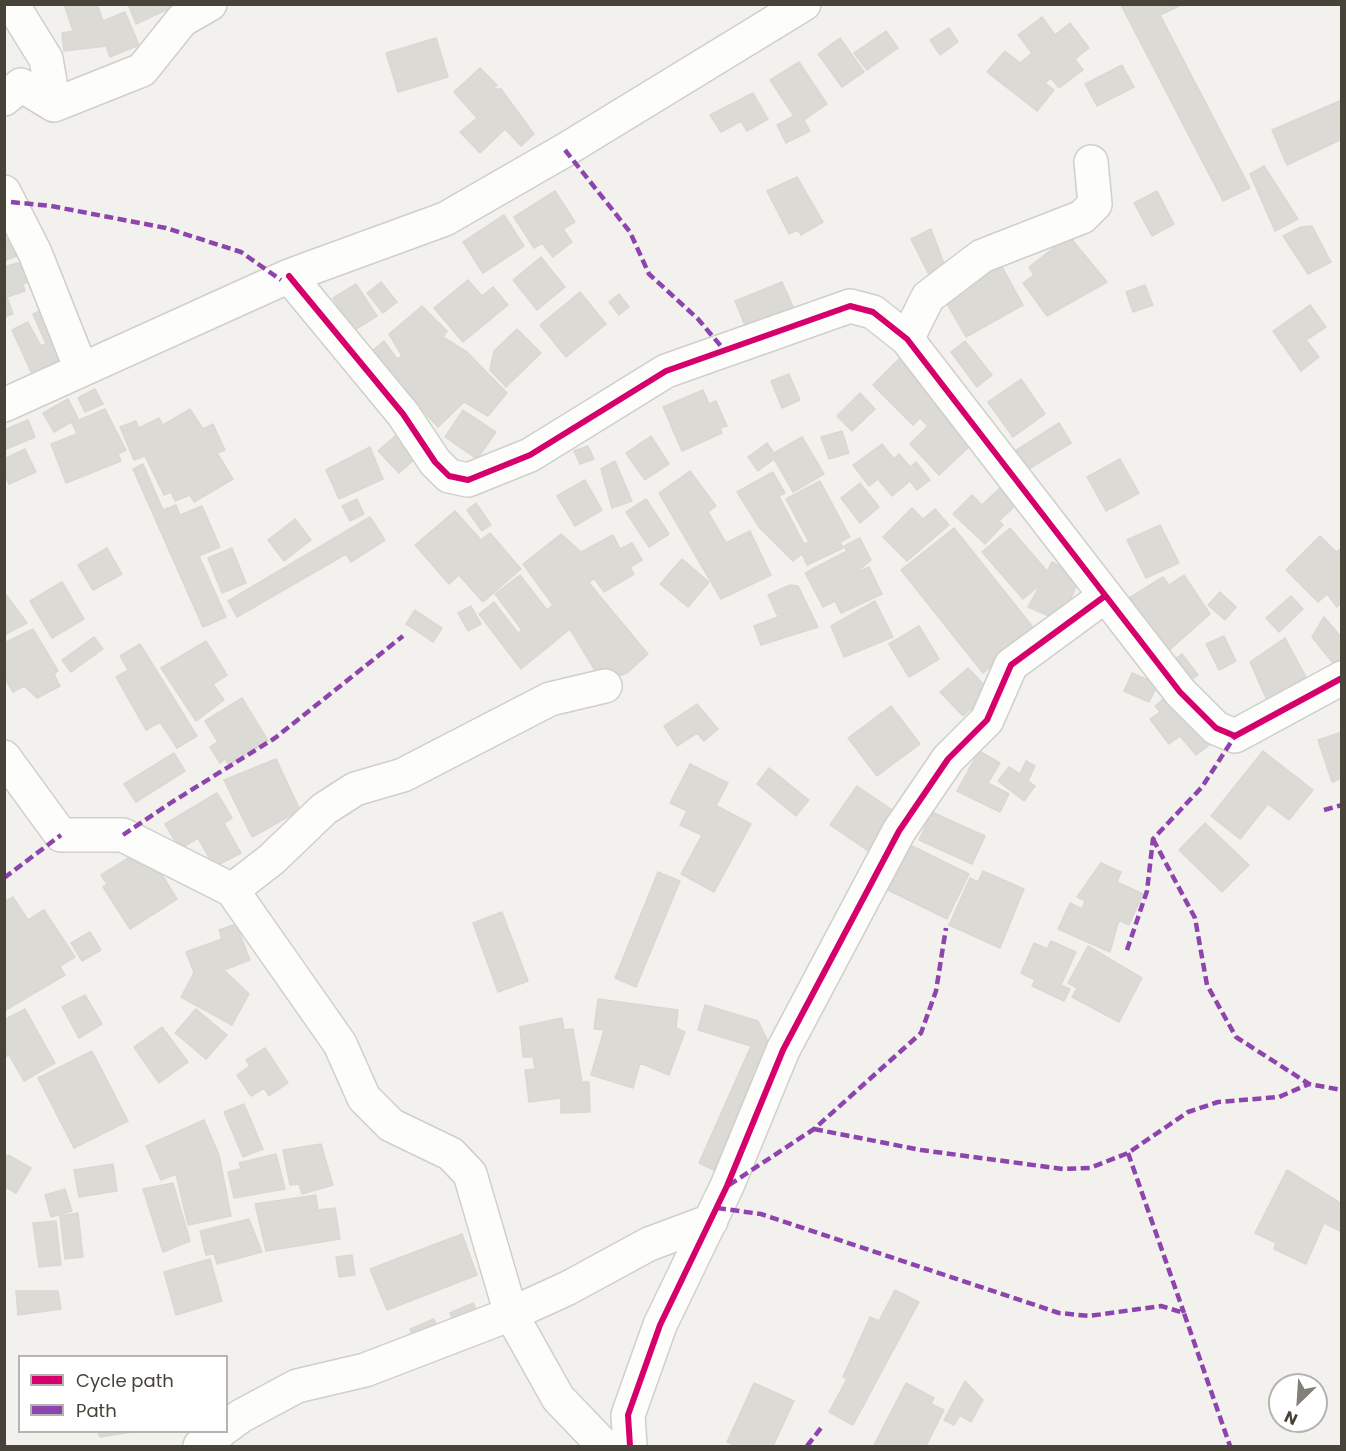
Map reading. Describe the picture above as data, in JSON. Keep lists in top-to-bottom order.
{
  "legend": ["Cycle path", "Path"],
  "north": "bottom left"
}
